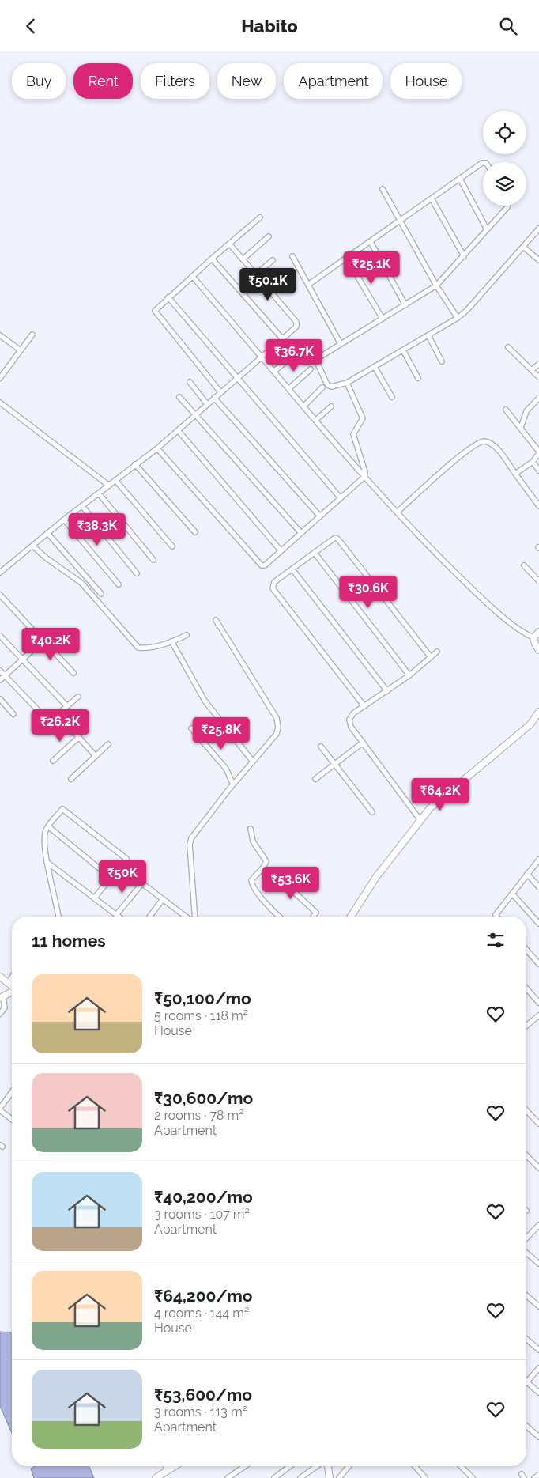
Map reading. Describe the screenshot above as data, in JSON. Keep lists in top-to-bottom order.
{
  "page": {
    "header": "Habito",
    "chip": [
      "Buy",
      "Rent",
      "Filters",
      "New",
      "Apartment",
      "House"
    ],
    "price": [
      "₹25.1K",
      "₹50.1K",
      "₹36.7K",
      "₹38.3K",
      "₹30.6K",
      "₹40.2K",
      "₹26.2K",
      "₹25.8K",
      "₹64.2K",
      "₹50K",
      "₹53.6K"
    ],
    "heading": "11 homes",
    "list": [
      {
        "name": "₹50,100/mo",
        "note": "5 rooms · 118 m² · House"
      },
      {
        "name": "₹30,600/mo",
        "note": "2 rooms · 78 m² · Apartment"
      },
      {
        "name": "₹40,200/mo",
        "note": "3 rooms · 107 m² · Apartment"
      },
      {
        "name": "₹64,200/mo",
        "note": "4 rooms · 144 m² · House"
      },
      {
        "name": "₹53,600/mo",
        "note": "3 rooms · 113 m² · Apartment"
      }
    ]
  }
}
